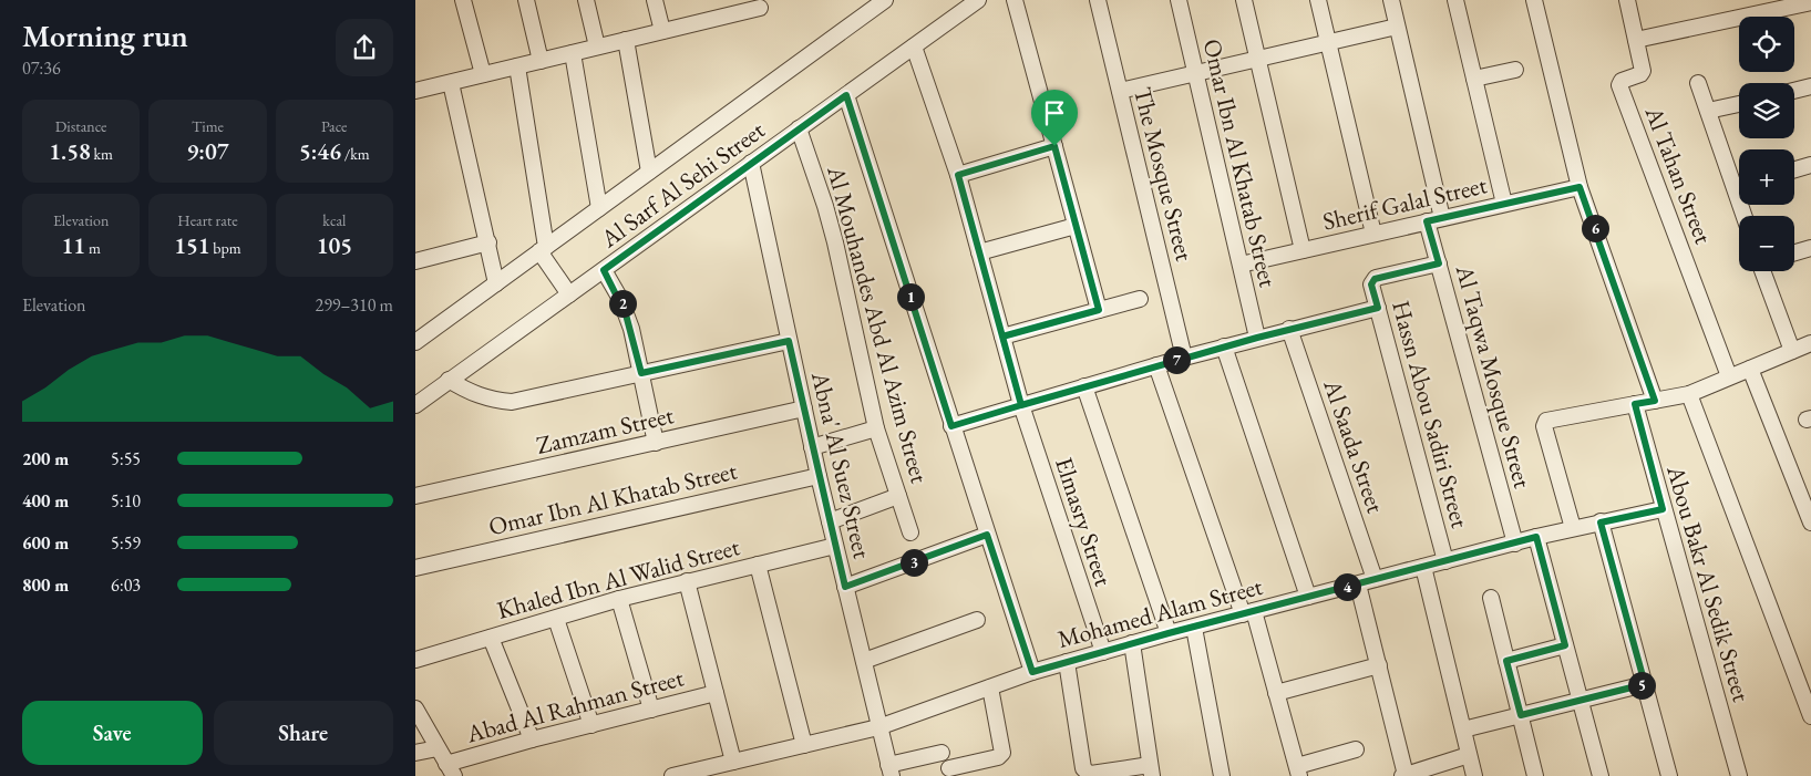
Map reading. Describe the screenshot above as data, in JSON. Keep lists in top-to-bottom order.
{
  "streets": {
    "street": [
      "Omar Ibn Al Khatab Street",
      "The Mosque Street",
      "Al Tahan Street",
      "Al Sarf Al Sehi Street",
      "Sherif Galal Street",
      "Al Mouhandes Abd Al Azim Street",
      "Al Taqwa Mosque Street",
      "Hassn Abou Sadiri Street",
      "Zamzam Street",
      "Al Saada Street",
      "Abna' Al Suez Street",
      "Elmasry Street",
      "Khaled Ibn Al Walid Street",
      "Abou Bakr Al Sedik Street",
      "Mohamed Alam Street",
      "Abad Al Rahman Street"
    ]
  },
  "crossings": [
    ["Omar Ibn Al Khatab Street", "Sherif Galal Street"],
    ["Omar Ibn Al Khatab Street", "Abna' Al Suez Street"],
    ["Al Sarf Al Sehi Street", "Al Mouhandes Abd Al Azim Street"],
    ["Al Sarf Al Sehi Street", "Abna' Al Suez Street"],
    ["Al Sarf Al Sehi Street", "Elmasry Street"],
    ["Sherif Galal Street", "Al Taqwa Mosque Street"],
    ["Al Taqwa Mosque Street", "Hassn Abou Sadiri Street"],
    ["Al Taqwa Mosque Street", "Mohamed Alam Street"],
    ["Hassn Abou Sadiri Street", "Mohamed Alam Street"],
    ["Zamzam Street", "Abna' Al Suez Street"],
    ["Al Saada Street", "Mohamed Alam Street"],
    ["Abna' Al Suez Street", "Khaled Ibn Al Walid Street"],
    ["Abna' Al Suez Street", "Mohamed Alam Street"],
    ["Elmasry Street", "Mohamed Alam Street"],
    ["Abou Bakr Al Sedik Street", "Mohamed Alam Street"]
  ],
  "page": {
    "heading": ["Morning run", "07:36"],
    "map_buttons": ["+", "−"],
    "stats": [
      ["Distance", "1.58 km"],
      ["Time", "9:07"],
      ["Pace", "5:46 /km"],
      ["Elevation", "11 m"],
      ["Heart rate", "151 bpm"],
      ["kcal", "105"]
    ],
    "pins": [
      "6",
      "1",
      "2",
      "7",
      "3",
      "4",
      "5"
    ],
    "chart": ["Elevation", "299–310 m"],
    "list": [
      {
        "name": "200 m",
        "note": "5:55"
      },
      {
        "name": "400 m",
        "note": "5:10"
      },
      {
        "name": "600 m",
        "note": "5:59"
      },
      {
        "name": "800 m",
        "note": "6:03"
      }
    ],
    "buttons": ["Save", "Share"]
  }
}
